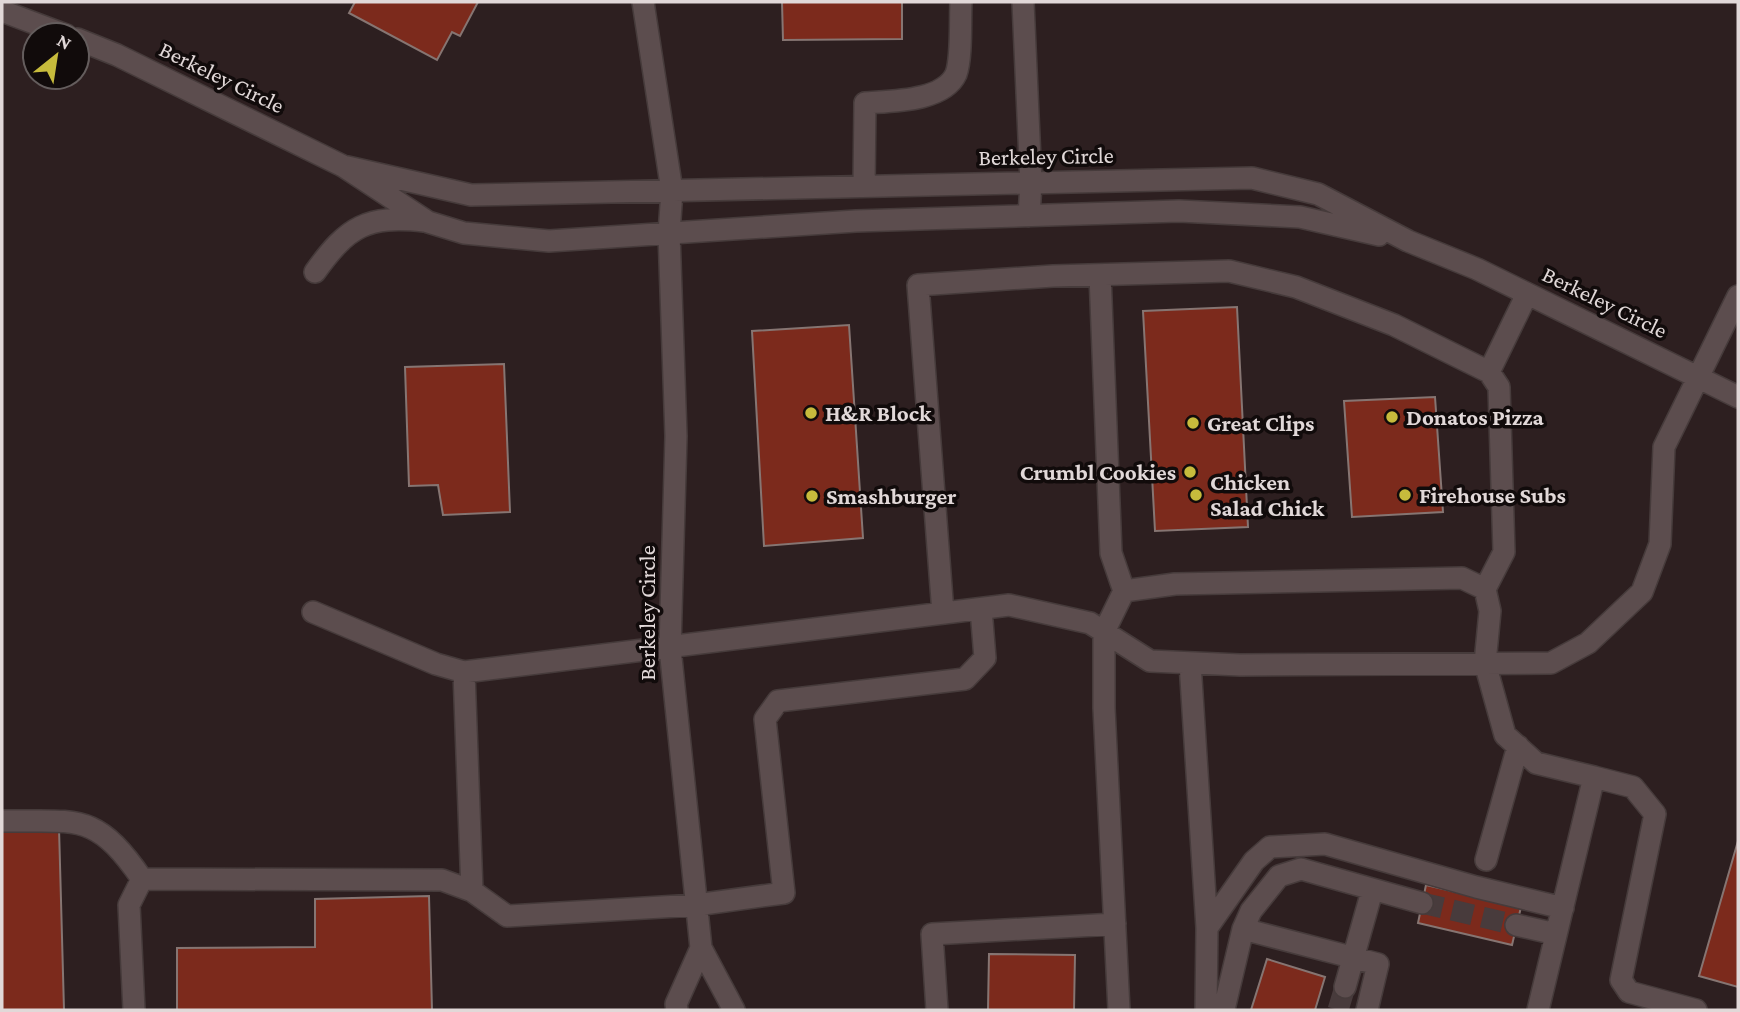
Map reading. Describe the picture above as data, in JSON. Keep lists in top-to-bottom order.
{
  "streets": {
    "street": ["Berkeley Circle"]
  },
  "places": [
    "H&R Block",
    "Donatos Pizza",
    "Great Clips",
    "Crumbl Cookies",
    "Chicken Salad Chick",
    "Firehouse Subs",
    "Smashburger"
  ],
  "north": "top right"
}
